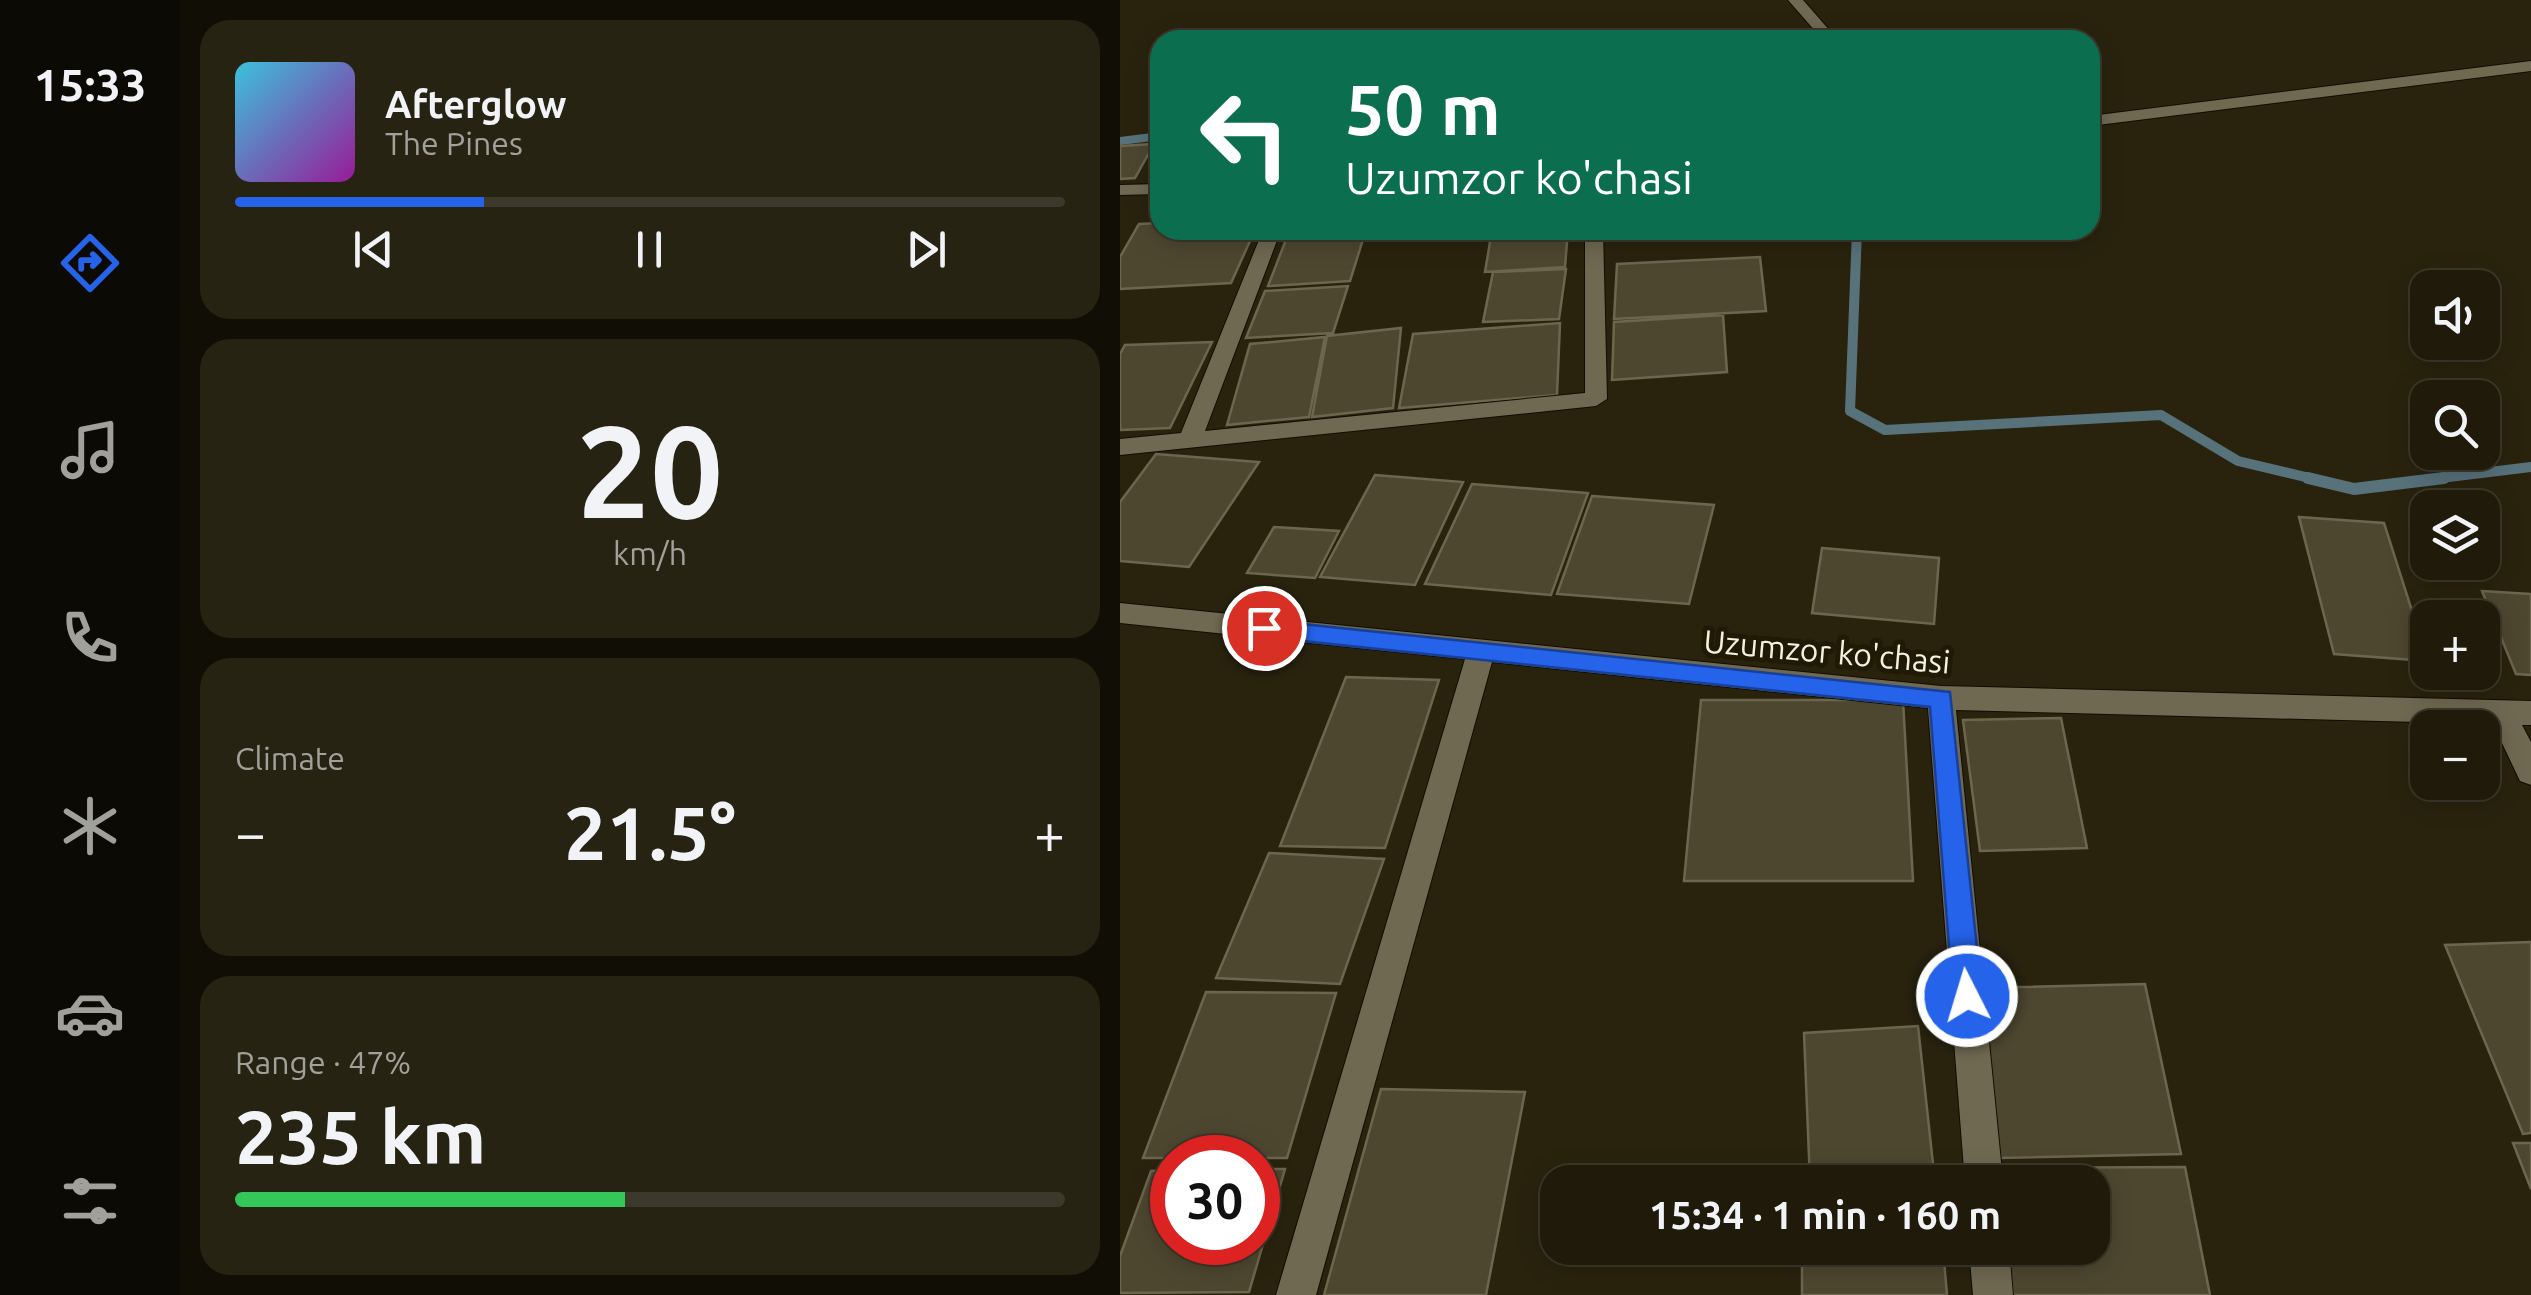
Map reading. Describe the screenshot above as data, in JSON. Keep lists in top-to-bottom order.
{
  "streets": {
    "street": ["Uzumzor ko'chasi"]
  },
  "page": {
    "tabs": "15:33",
    "turn": ["50 m", "Uzumzor ko'chasi"],
    "song": ["Afterglow", "The Pines"],
    "map_buttons": ["+", "−"],
    "tile": [
      ["20", "km/h"],
      "Climate",
      ["Range · 47%", "235 km"]
    ],
    "heat": ["−", "21.5°", "+"],
    "limit": "30",
    "trip": "15:34 · 1 min · 160 m"
  }
}
